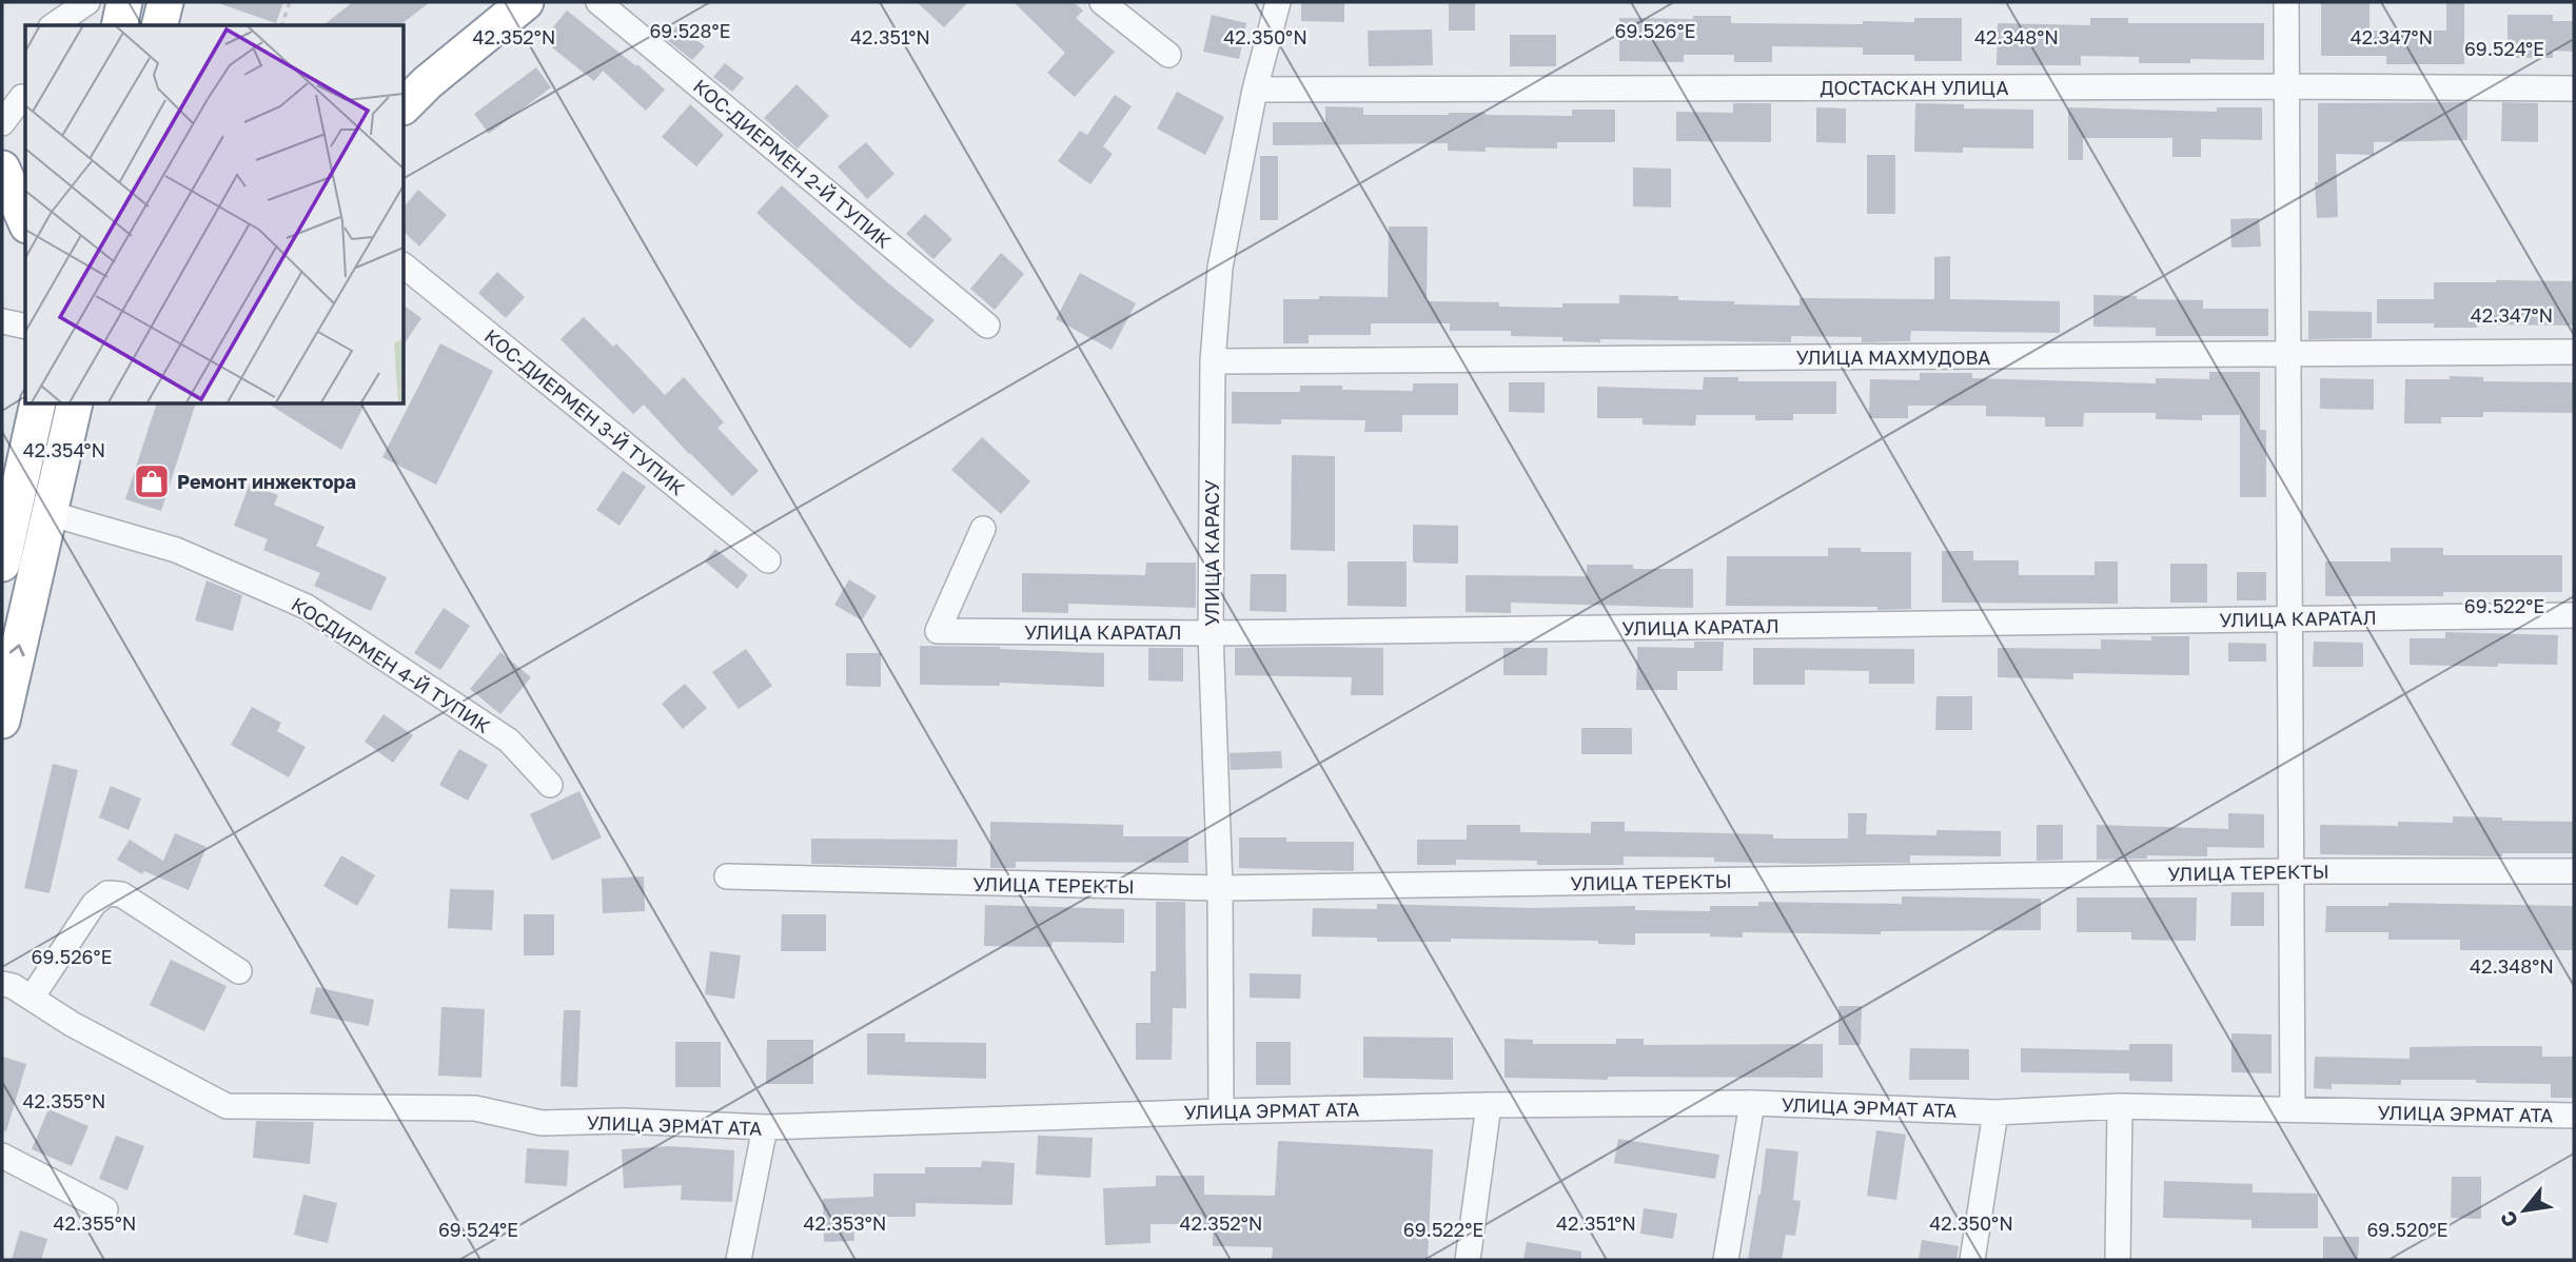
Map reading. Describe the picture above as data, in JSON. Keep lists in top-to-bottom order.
{
  "streets": {
    "street": [
      "ДОСТАСКАН УЛИЦА",
      "КОС-ДИЕРМЕН 2-Й ТУПИК",
      "УЛИЦА МАХМУДОВА",
      "КОС-ДИЕРМЕН 3-Й ТУПИК",
      "УЛИЦА КАРАСУ",
      "УЛИЦА КАРАТАЛ",
      "КОСДИРМЕН 4-Й ТУПИК",
      "УЛИЦА ТЕРЕКТЫ",
      "УЛИЦА ЭРМАТ АТА"
    ]
  },
  "crossings": [
    ["ДОСТАСКАН УЛИЦА", "УЛИЦА КАРАСУ"],
    ["УЛИЦА МАХМУДОВА", "УЛИЦА КАРАСУ"],
    ["УЛИЦА КАРАСУ", "УЛИЦА КАРАТАЛ"],
    ["УЛИЦА КАРАСУ", "УЛИЦА ТЕРЕКТЫ"],
    ["УЛИЦА КАРАСУ", "УЛИЦА ЭРМАТ АТА"]
  ],
  "places": {
    "shop": ["Ремонт инжектора"]
  },
  "north": "bottom left",
  "coordinates": [
    "69.528°E",
    "69.526°E",
    "42.351°N",
    "42.350°N",
    "42.352°N",
    "42.348°N",
    "42.347°N",
    "69.524°E",
    "42.354°N",
    "69.522°E",
    "42.355°N",
    "42.353°N",
    "69.520°E"
  ]
}
